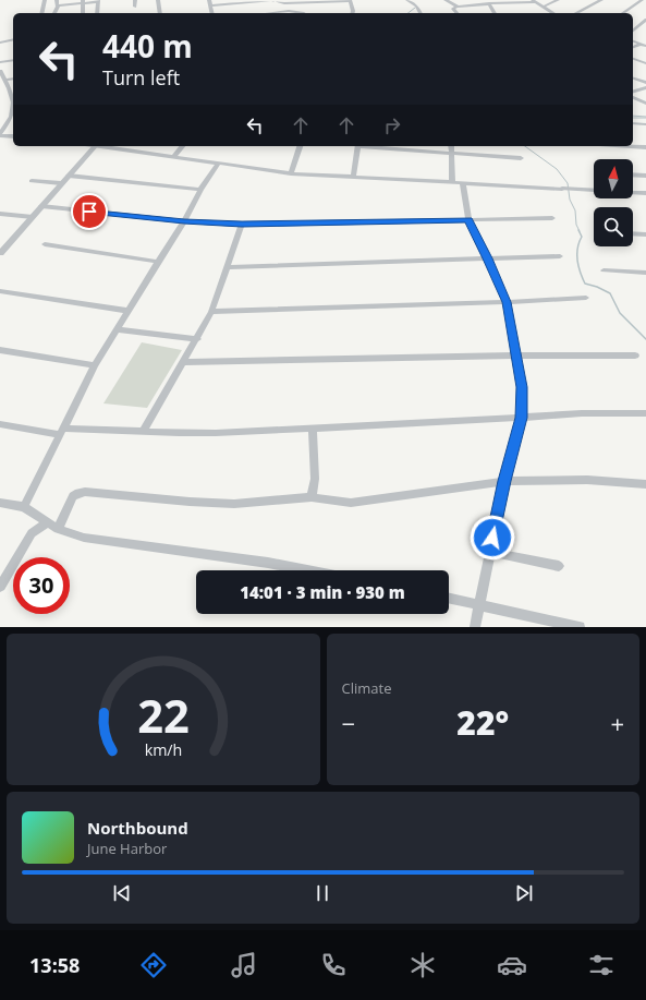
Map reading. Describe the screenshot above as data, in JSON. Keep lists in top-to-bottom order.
{
  "north": "top",
  "page": {
    "turn": ["440 m", "Turn left"],
    "limit": "30",
    "trip": "14:01 · 3 min · 930 m",
    "tile": "Climate",
    "heat": ["−", "22°", "+"],
    "song": ["Northbound", "June Harbor"],
    "tabs": "13:58",
    "gauge": ["22", "km/h"]
  }
}
